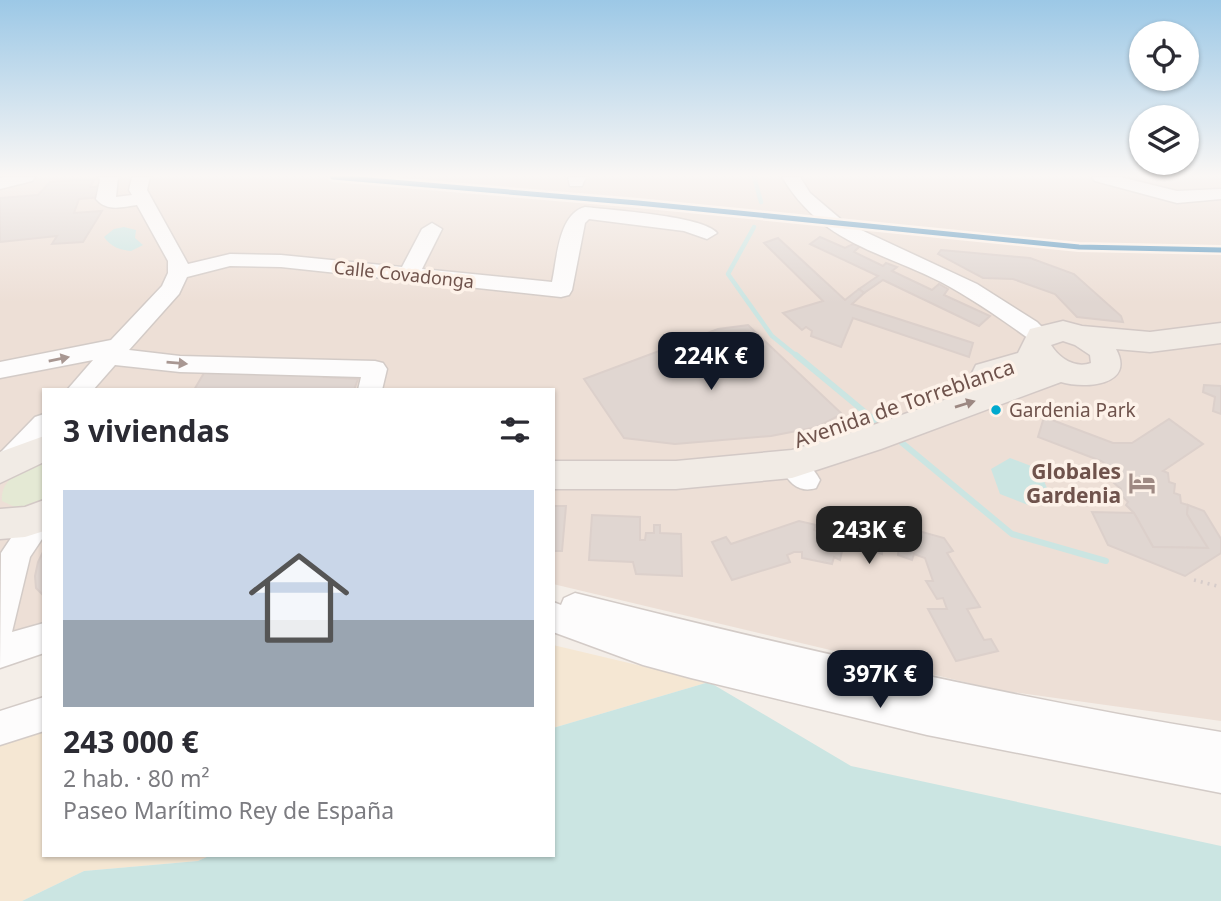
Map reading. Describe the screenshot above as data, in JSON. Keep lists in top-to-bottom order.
{
  "streets": {
    "main road": ["Avenida de Torreblanca"],
    "street": ["Calle Covadonga"]
  },
  "places": {
    "other": ["Gardenia Park"],
    "hotel": ["Globales Gardenia"]
  },
  "page": {
    "price": ["224K €", "243K €", "397K €"],
    "heading": "3 viviendas",
    "list": [
      {
        "name": "243 000 €",
        "note": "2 hab. · 80 m² · Paseo Marítimo Rey de España"
      }
    ]
  }
}
